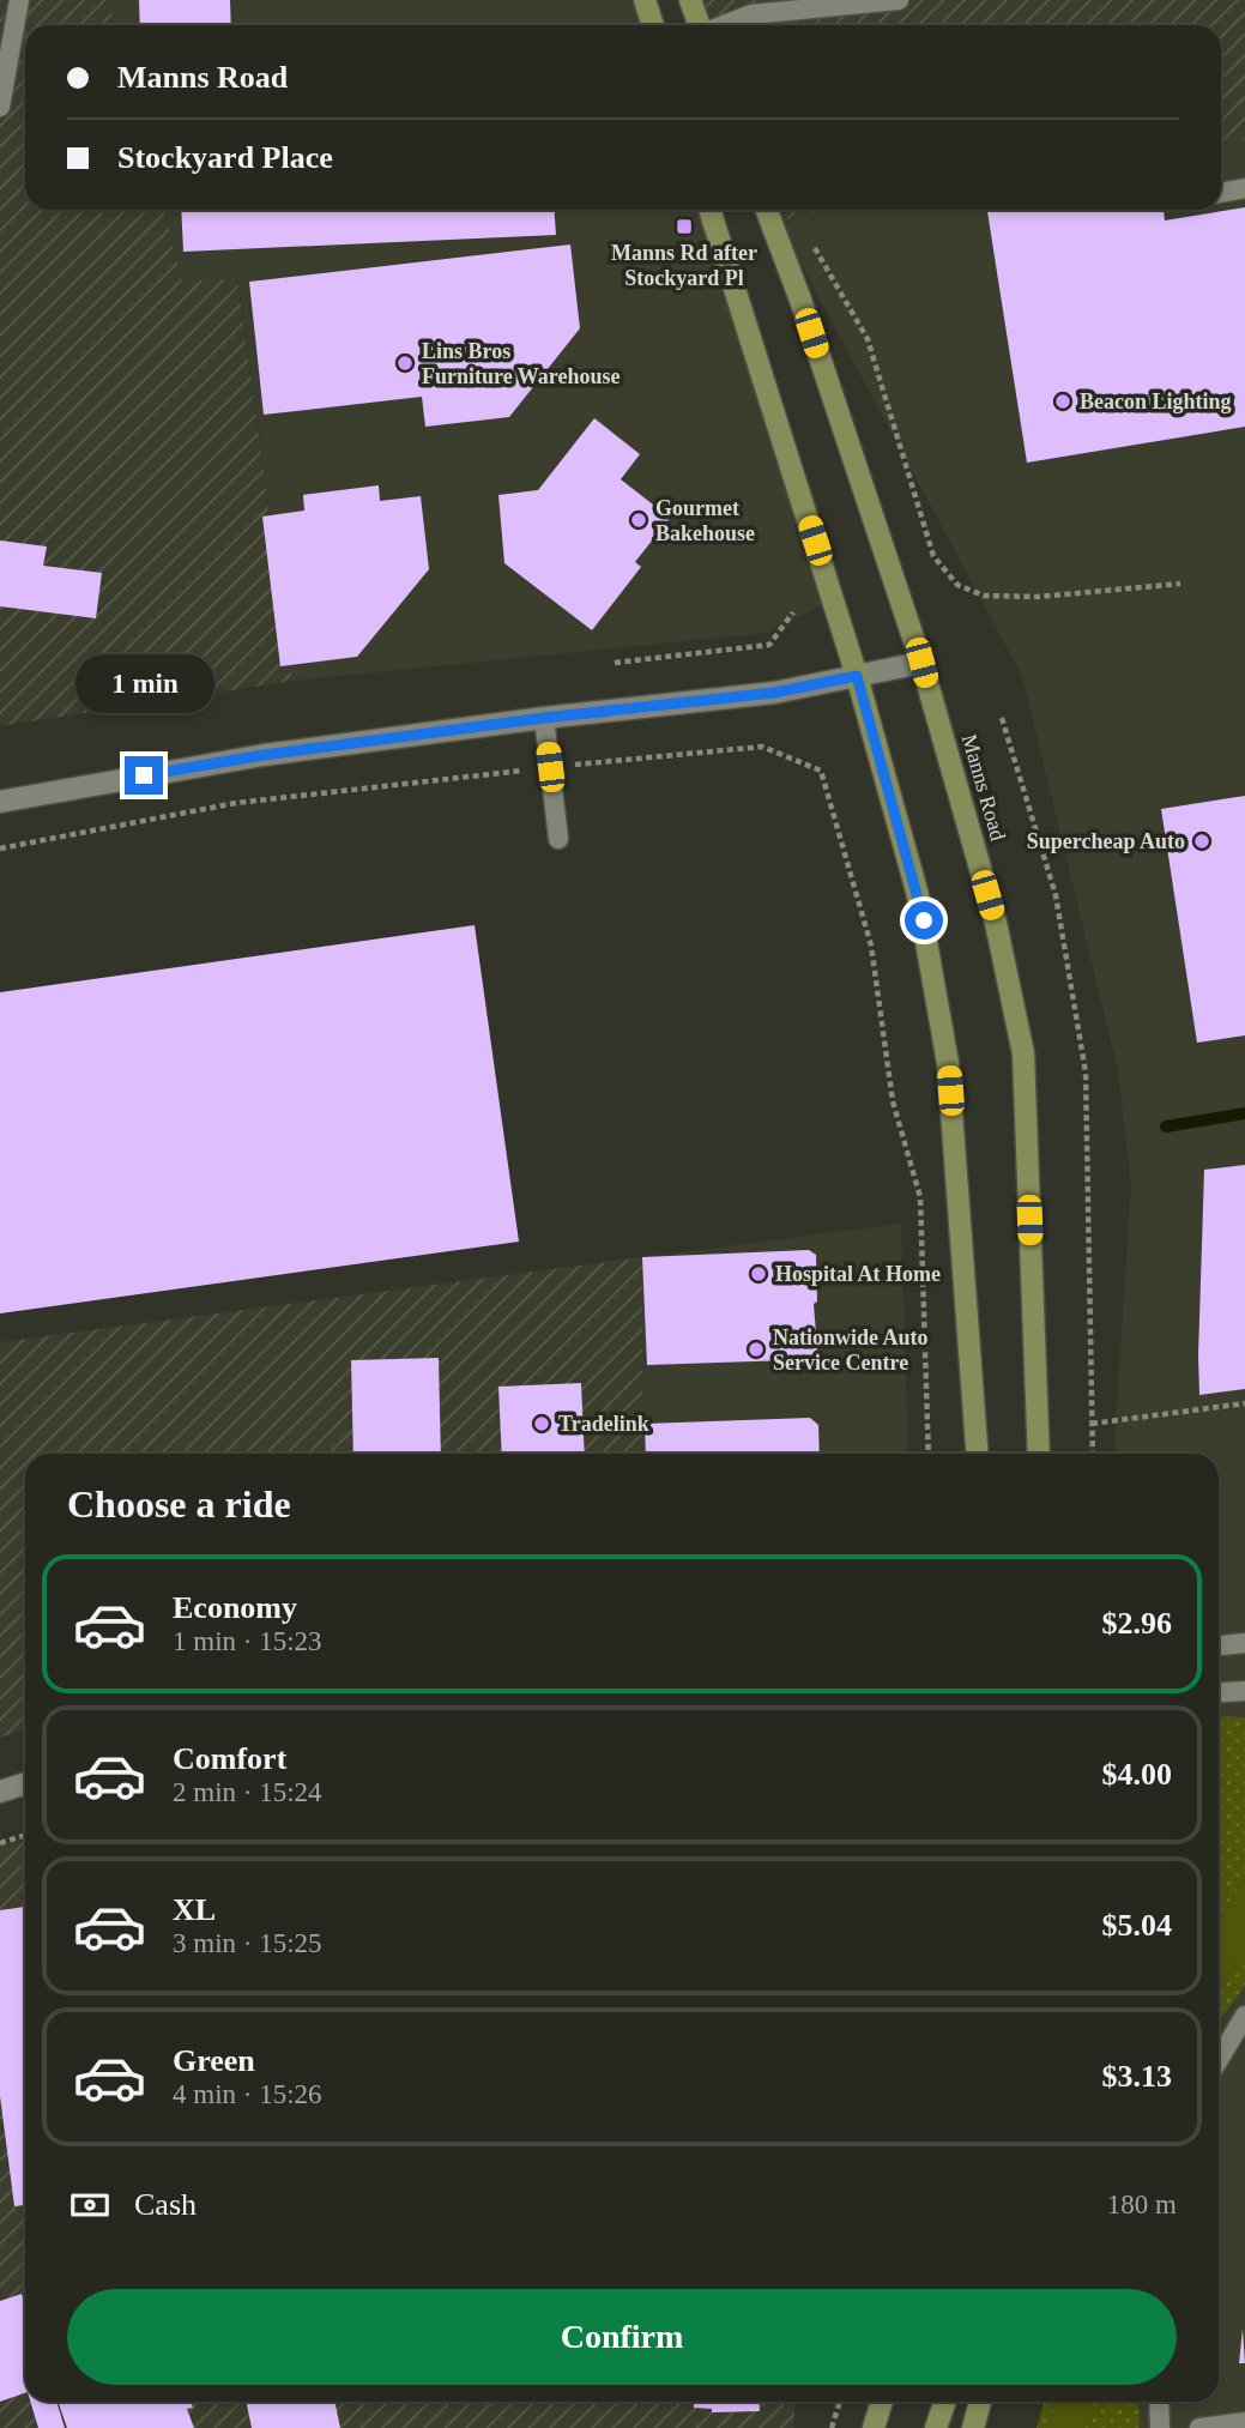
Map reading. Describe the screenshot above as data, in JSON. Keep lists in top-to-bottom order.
{
  "streets": {
    "main road": ["Manns Road"]
  },
  "places": {
    "transit": ["Manns Rd after Stockyard Pl"],
    "other": [
      "Lins Bros Furniture Warehouse",
      "Beacon Lighting",
      "Gourmet Bakehouse",
      "Supercheap Auto",
      "Hospital At Home",
      "Nationwide Auto Service Centre",
      "Tradelink"
    ]
  },
  "page": {
    "banner": ["Manns Road", "Stockyard Place"],
    "bubble": "1 min",
    "heading": "Choose a ride",
    "list": [
      {
        "name": "Economy",
        "note": "1 min · 15:23",
        "value": "$2.96"
      },
      {
        "name": "Comfort",
        "note": "2 min · 15:24",
        "value": "$4.00"
      },
      {
        "name": "XL",
        "note": "3 min · 15:25",
        "value": "$5.04"
      },
      {
        "name": "Green",
        "note": "4 min · 15:26",
        "value": "$3.13"
      }
    ],
    "pay": ["Cash", "180 m"],
    "buttons": "Confirm"
  }
}
